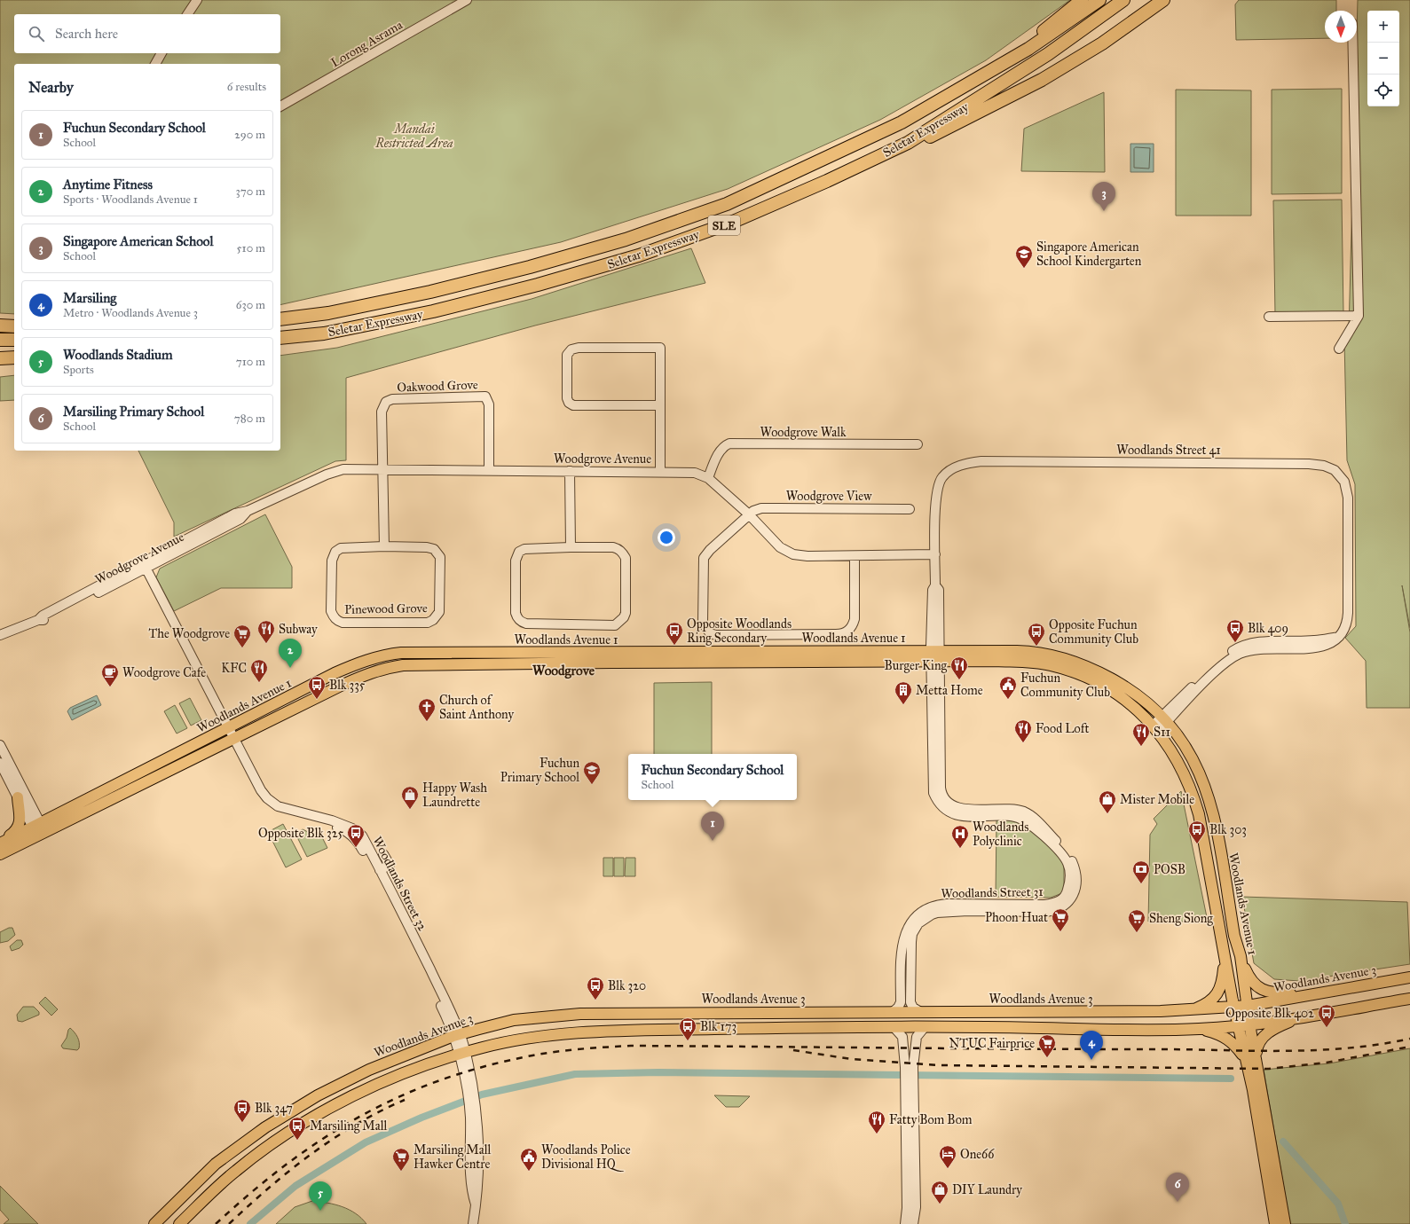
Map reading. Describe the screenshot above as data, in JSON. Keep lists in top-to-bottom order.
{
  "streets": {
    "highway": ["Seletar Expressway", "SLE"],
    "main road": ["Woodlands Avenue 1", "Woodlands Avenue 3"],
    "street": [
      "Lorong Asrama",
      "Oakwood Grove",
      "Woodgrove Walk",
      "Woodlands Street 41",
      "Woodgrove Avenue",
      "Woodgrove View",
      "Pinewood Grove",
      "Woodlands Street 32",
      "Woodlands Street 31"
    ]
  },
  "crossings": [
    ["Oakwood Grove", "Woodgrove Avenue"],
    ["Woodgrove Walk", "Woodgrove Avenue"],
    ["Woodlands Street 41", "Woodgrove Avenue"],
    ["Woodlands Street 41", "Woodlands Avenue 1"],
    ["Woodlands Street 41", "Woodlands Street 31"],
    ["Woodgrove Avenue", "Woodgrove View"],
    ["Woodgrove Avenue", "Woodlands Street 32"],
    ["Woodlands Avenue 1", "Woodlands Street 32"],
    ["Woodlands Avenue 1", "Woodlands Street 31"],
    ["Woodlands Avenue 1", "Woodlands Avenue 3"],
    ["Woodlands Street 32", "Woodlands Avenue 3"],
    ["Woodlands Street 31", "Woodlands Avenue 3"]
  ],
  "districts": ["Woodgrove"],
  "parks": ["Mandai Restricted Area"],
  "places": {
    "school or university": ["Singapore American School Kindergarten", "Fuchun Primary School"],
    "bus stop": [
      "Blk 409",
      "Opposite Woodlands Ring Secondary",
      "Opposite Fuchun Community Club",
      "Blk 335",
      "Blk 303",
      "Opposite Blk 325",
      "Blk 320",
      "Opposite Blk 402",
      "Blk 173",
      "Blk 347",
      "Marsiling Mall"
    ],
    "restaurant": [
      "Subway",
      "Burger King",
      "KFC",
      "Food Loft",
      "S11",
      "Fatty Bom Bom"
    ],
    "supermarket": [
      "The Woodgrove",
      "Phoon Huat",
      "Sheng Siong",
      "NTUC Fairprice",
      "Marsiling Mall Hawker Centre"
    ],
    "cafe": ["Woodgrove Cafe"],
    "public building": ["Fuchun Community Club", "Woodlands Police Divisional HQ"],
    "building": ["Metta Home"],
    "church": ["Church of Saint Anthony"],
    "shop": ["Happy Wash Laundrette", "Mister Mobile", "DIY Laundry"],
    "hospital": ["Woodlands Polyclinic"],
    "bank": ["POSB"],
    "hotel": ["One66"]
  },
  "north": "bottom",
  "page": {
    "map_buttons": ["+", "−"],
    "search": "Search here",
    "heading": ["Nearby", "6 results"],
    "list": [
      {
        "mark": "1",
        "name": "Fuchun Secondary School",
        "note": "School",
        "value": "290 m"
      },
      {
        "mark": "2",
        "name": "Anytime Fitness",
        "note": "Sports · Woodlands Avenue 1",
        "value": "370 m"
      },
      {
        "mark": "3",
        "name": "Singapore American School",
        "note": "School",
        "value": "510 m"
      },
      {
        "mark": "4",
        "name": "Marsiling",
        "note": "Metro · Woodlands Avenue 3",
        "value": "630 m"
      },
      {
        "mark": "5",
        "name": "Woodlands Stadium",
        "note": "Sports",
        "value": "710 m"
      },
      {
        "mark": "6",
        "name": "Marsiling Primary School",
        "note": "School",
        "value": "780 m"
      }
    ],
    "pins": [
      "3",
      "2",
      "1",
      "4",
      "6",
      "5"
    ],
    "popup": ["Fuchun Secondary School", "School"]
  }
}
